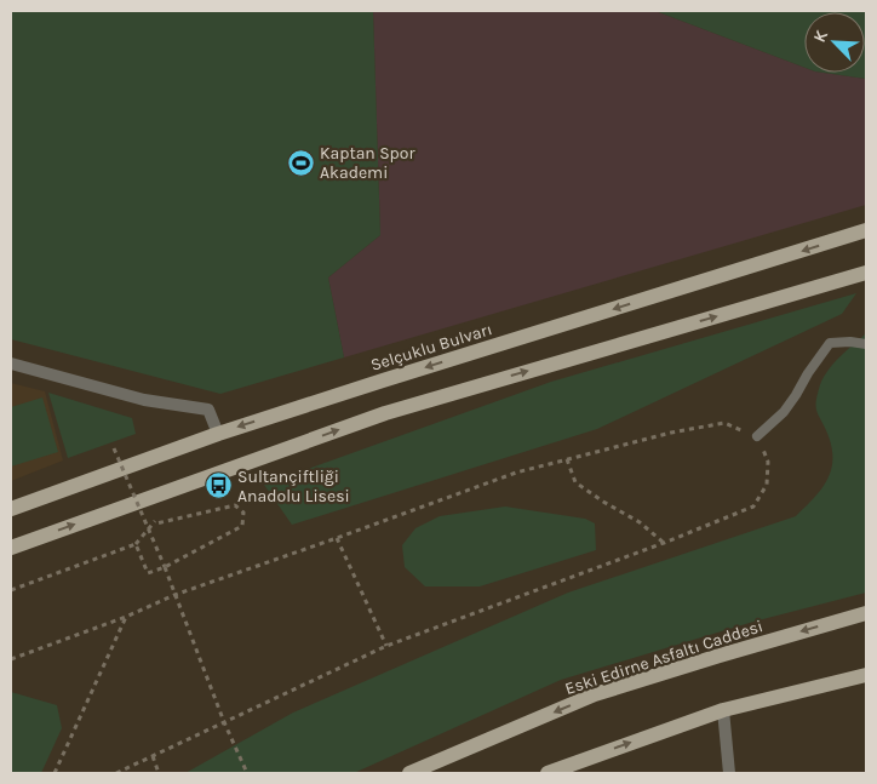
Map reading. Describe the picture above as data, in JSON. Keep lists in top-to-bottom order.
{
  "streets": {
    "main road": ["Selçuklu Bulvarı", "Eski Edirne Asfaltı Caddesi"]
  },
  "places": {
    "sports": ["Kaptan Spor Akademi"],
    "bus stop": ["Sultançiftliği Anadolu Lisesi"]
  },
  "north": "top left"
}
